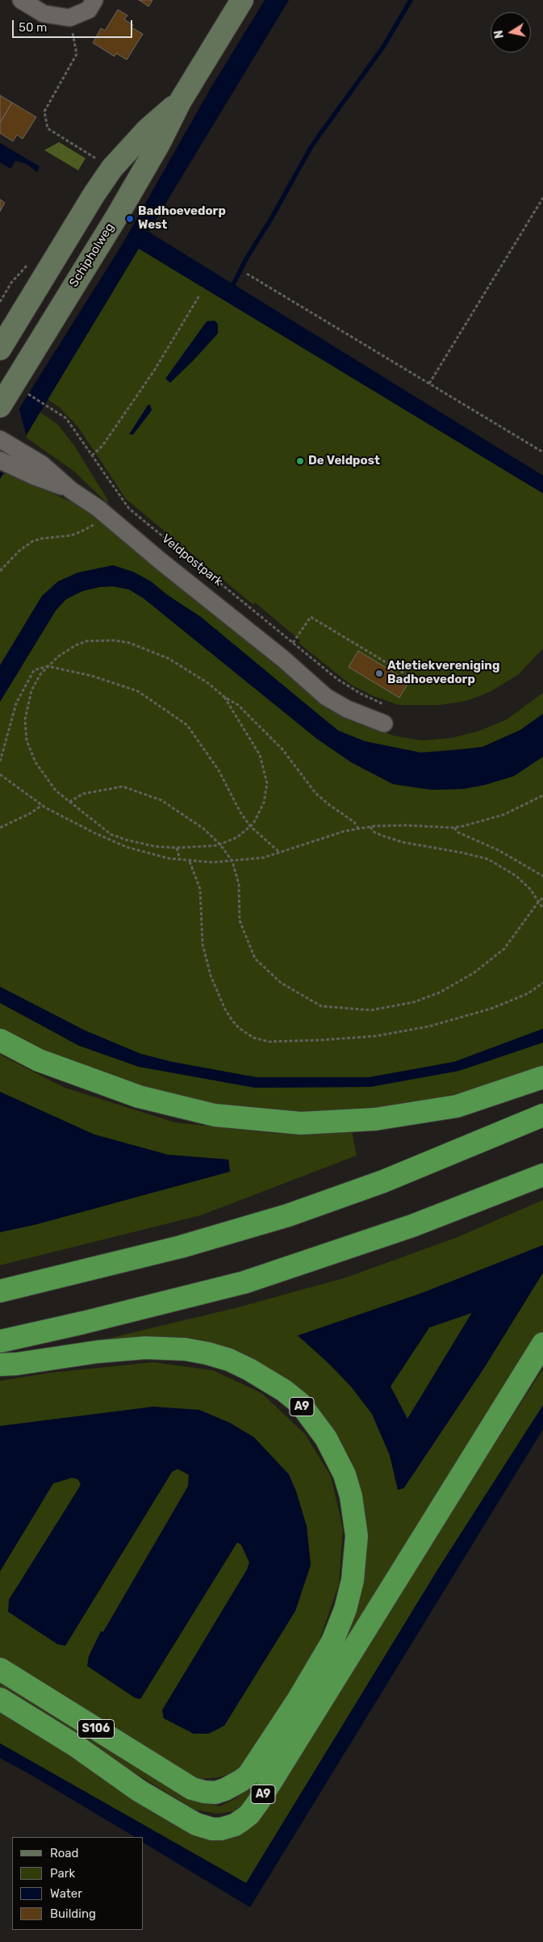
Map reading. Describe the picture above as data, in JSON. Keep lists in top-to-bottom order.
{
  "streets": {
    "highway": ["A9", "S106"],
    "main road": ["Schipholweg"],
    "street": ["Veldpostpark"]
  },
  "crossings": [
    ["A9", "S106"]
  ],
  "places": ["Badhoevedorp West", "De Veldpost", "Atletiekvereniging Badhoevedorp"],
  "legend": [
    "Road",
    "Park",
    "Water",
    "Building"
  ],
  "scale_bar": "50 m",
  "north": "left"
}
